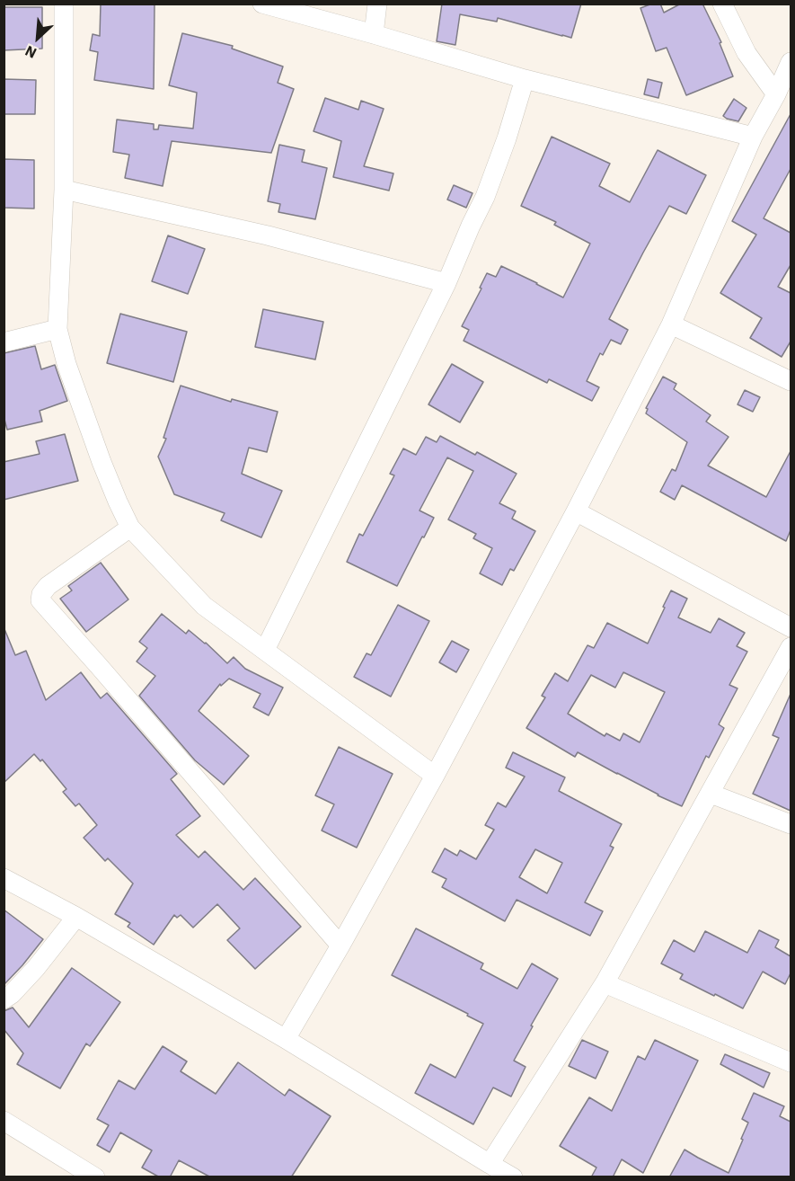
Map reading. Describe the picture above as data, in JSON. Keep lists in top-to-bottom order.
{
  "north": "bottom left"
}
